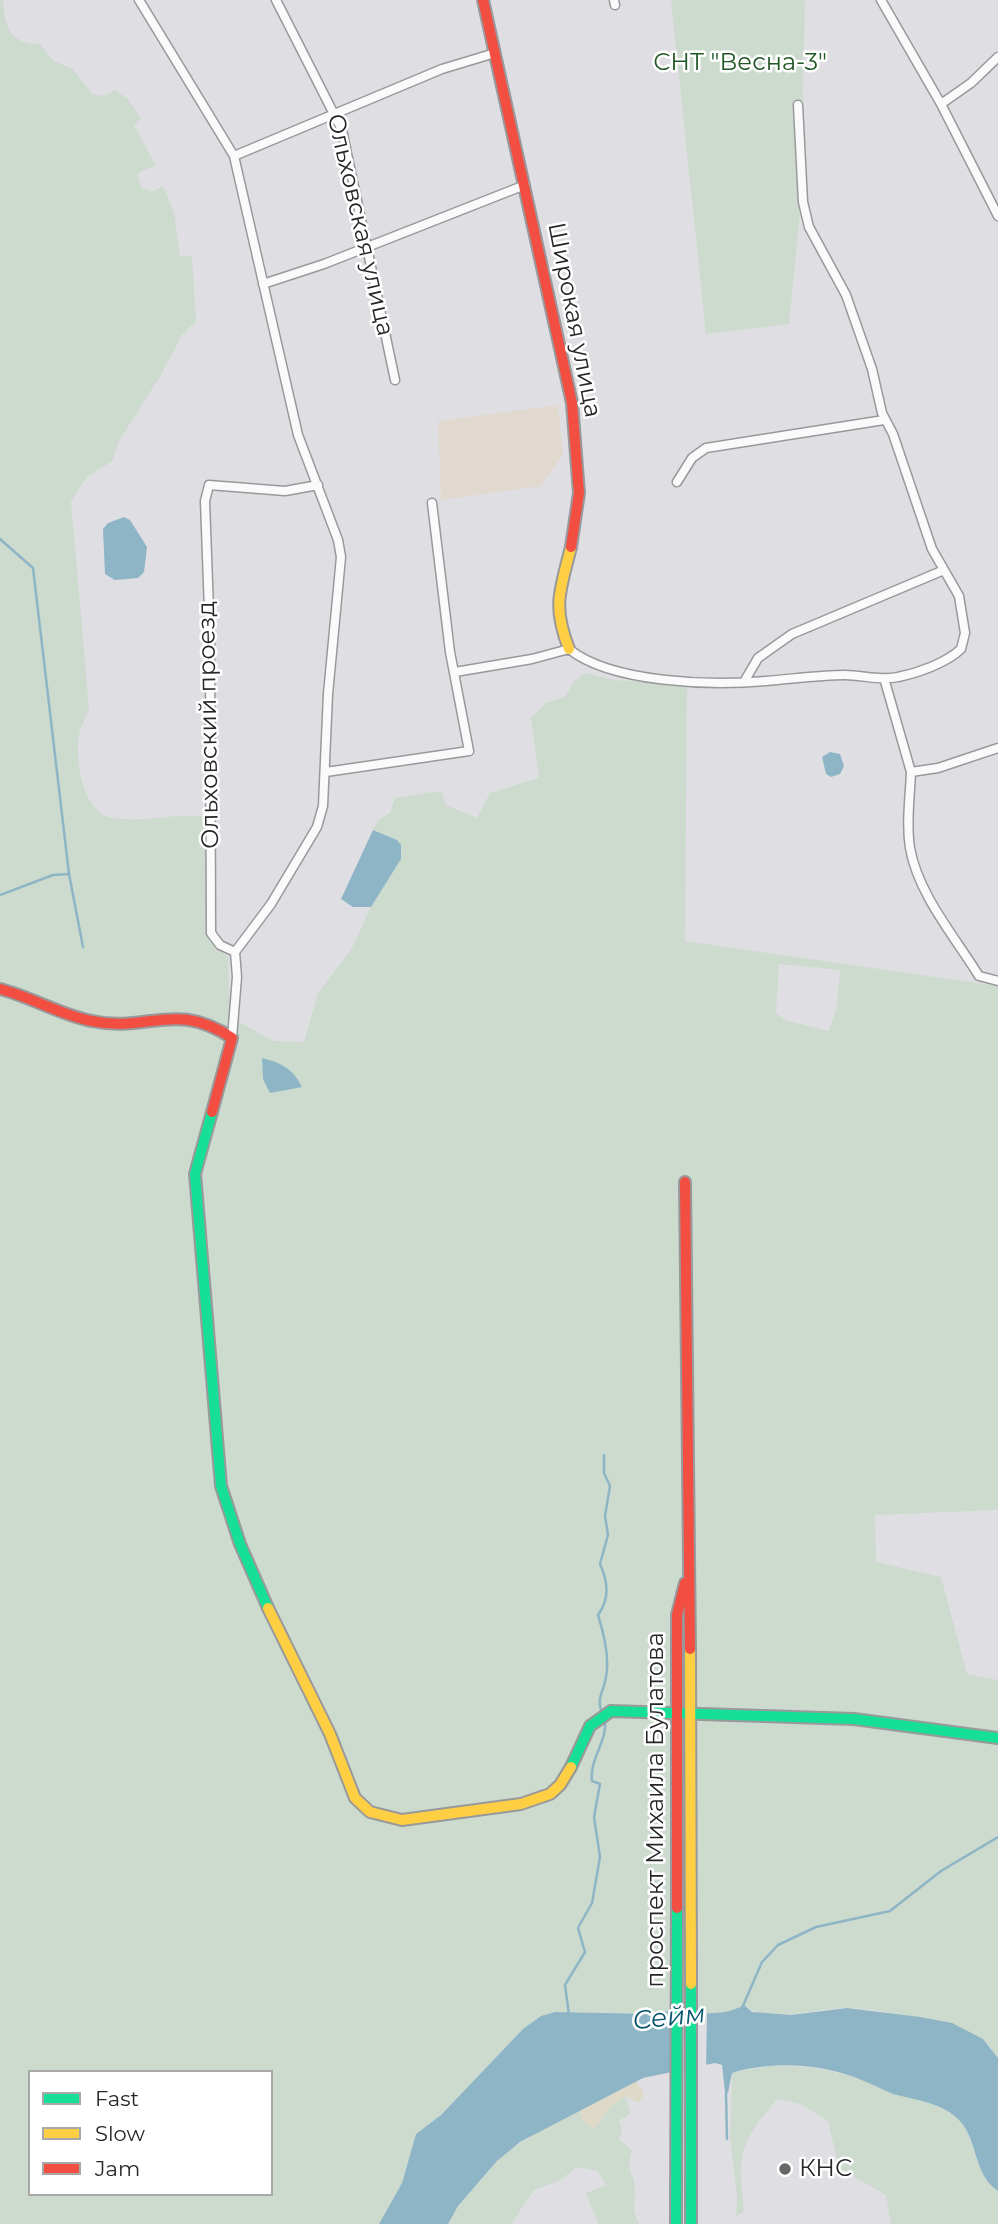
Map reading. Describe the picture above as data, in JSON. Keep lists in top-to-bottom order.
{
  "streets": {
    "street": [
      "Ольховская улица",
      "Широкая улица",
      "Ольховский проезд",
      "проспект Михаила Булатова"
    ]
  },
  "water": ["Сейм"],
  "parks": ["СНТ \"Весна-3\""],
  "places": ["КНС"],
  "legend": ["Fast", "Slow", "Jam"]
}
